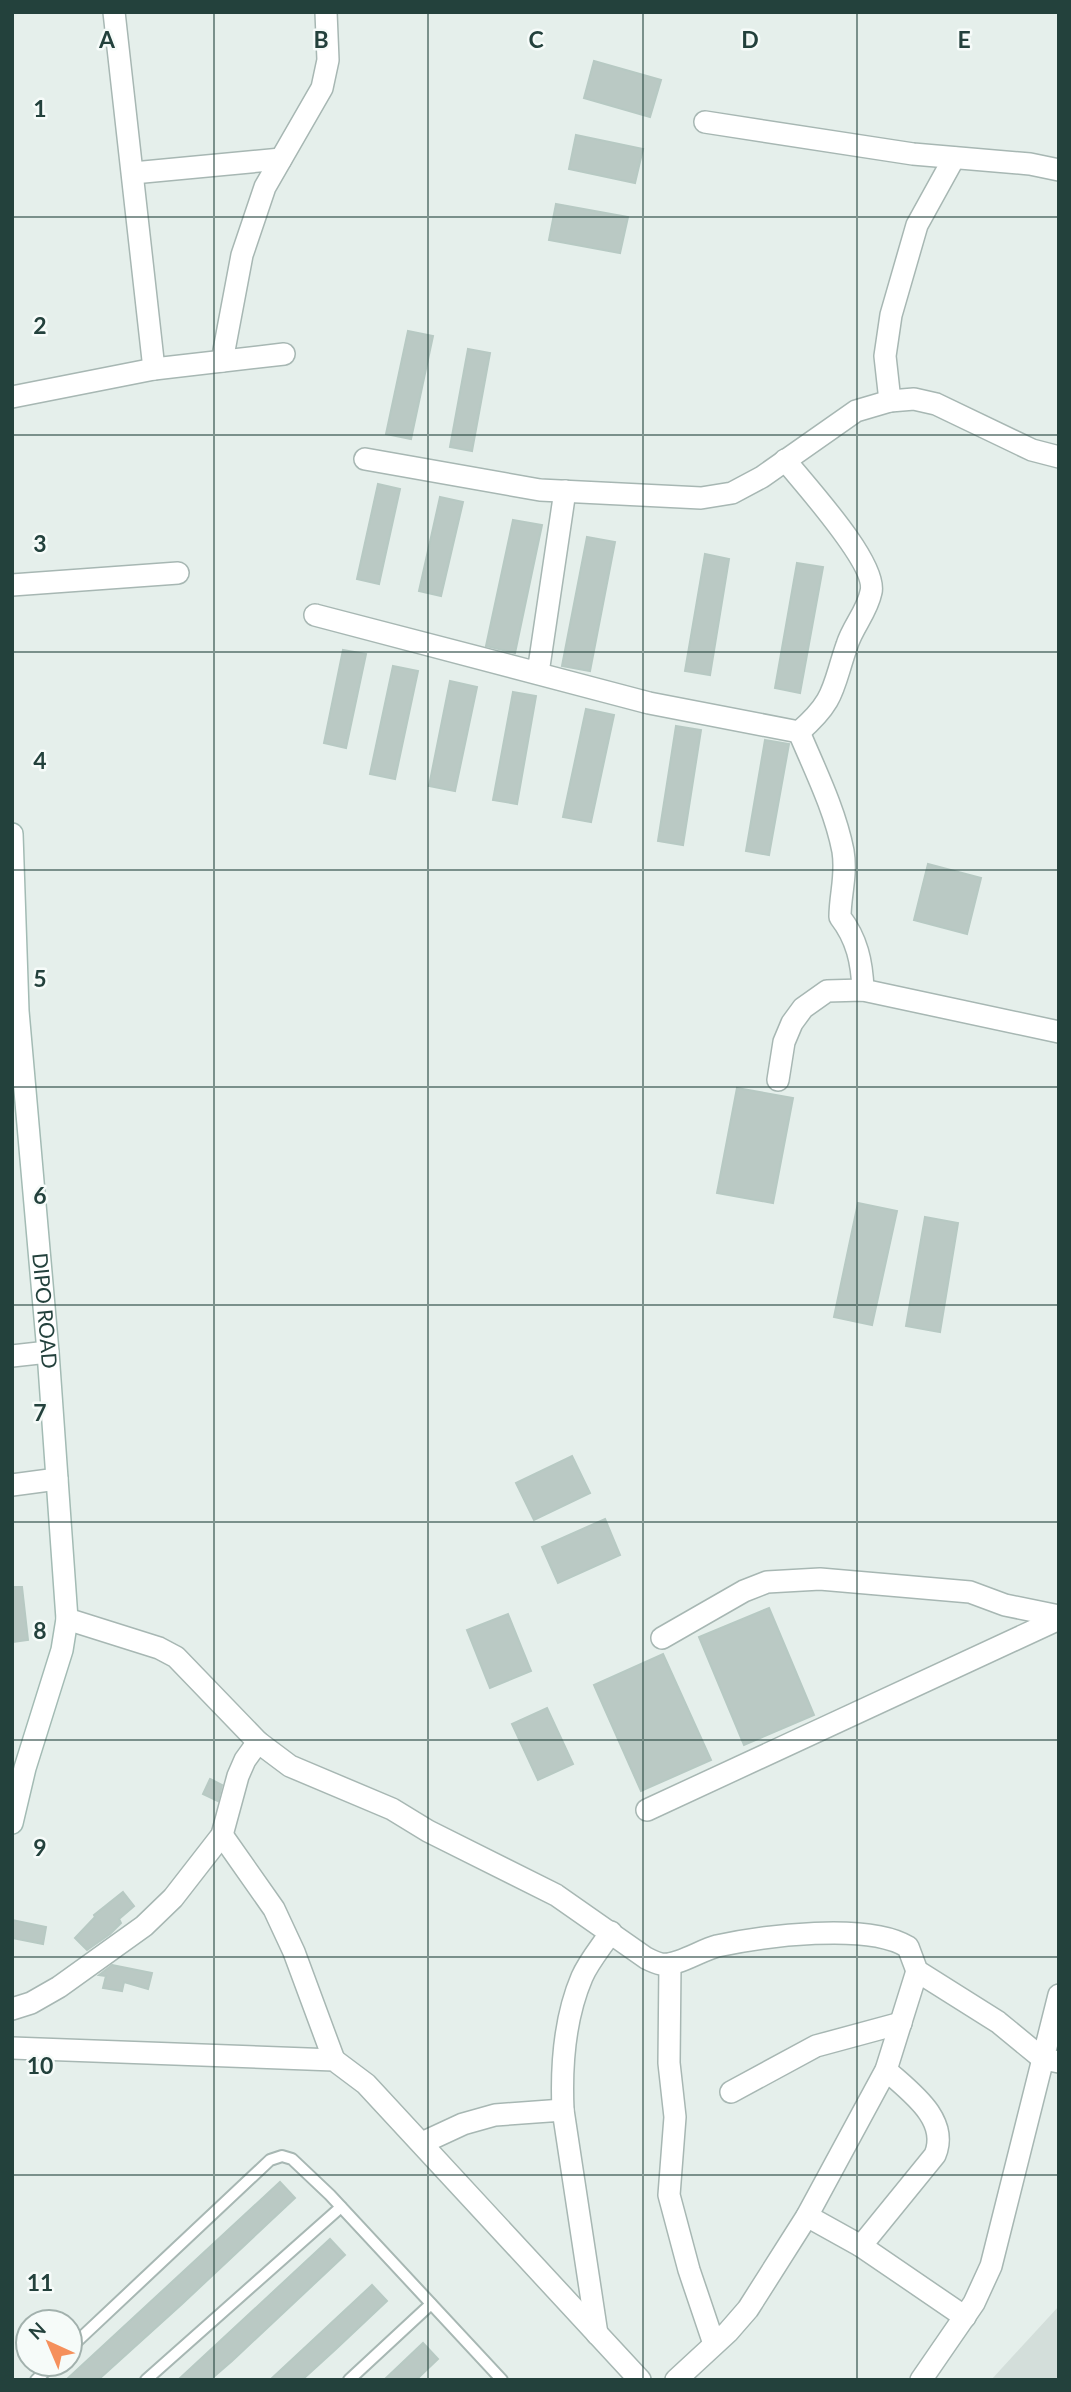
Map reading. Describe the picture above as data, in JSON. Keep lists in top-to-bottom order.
{
  "streets": {
    "street": ["DIPO ROAD"]
  },
  "north": "top left",
  "grid": {
    "columns": [
      "A",
      "B",
      "C",
      "D",
      "E"
    ],
    "rows": [
      "1",
      "2",
      "3",
      "4",
      "5",
      "6",
      "7",
      "8",
      "9",
      "10",
      "11"
    ]
  }
}
